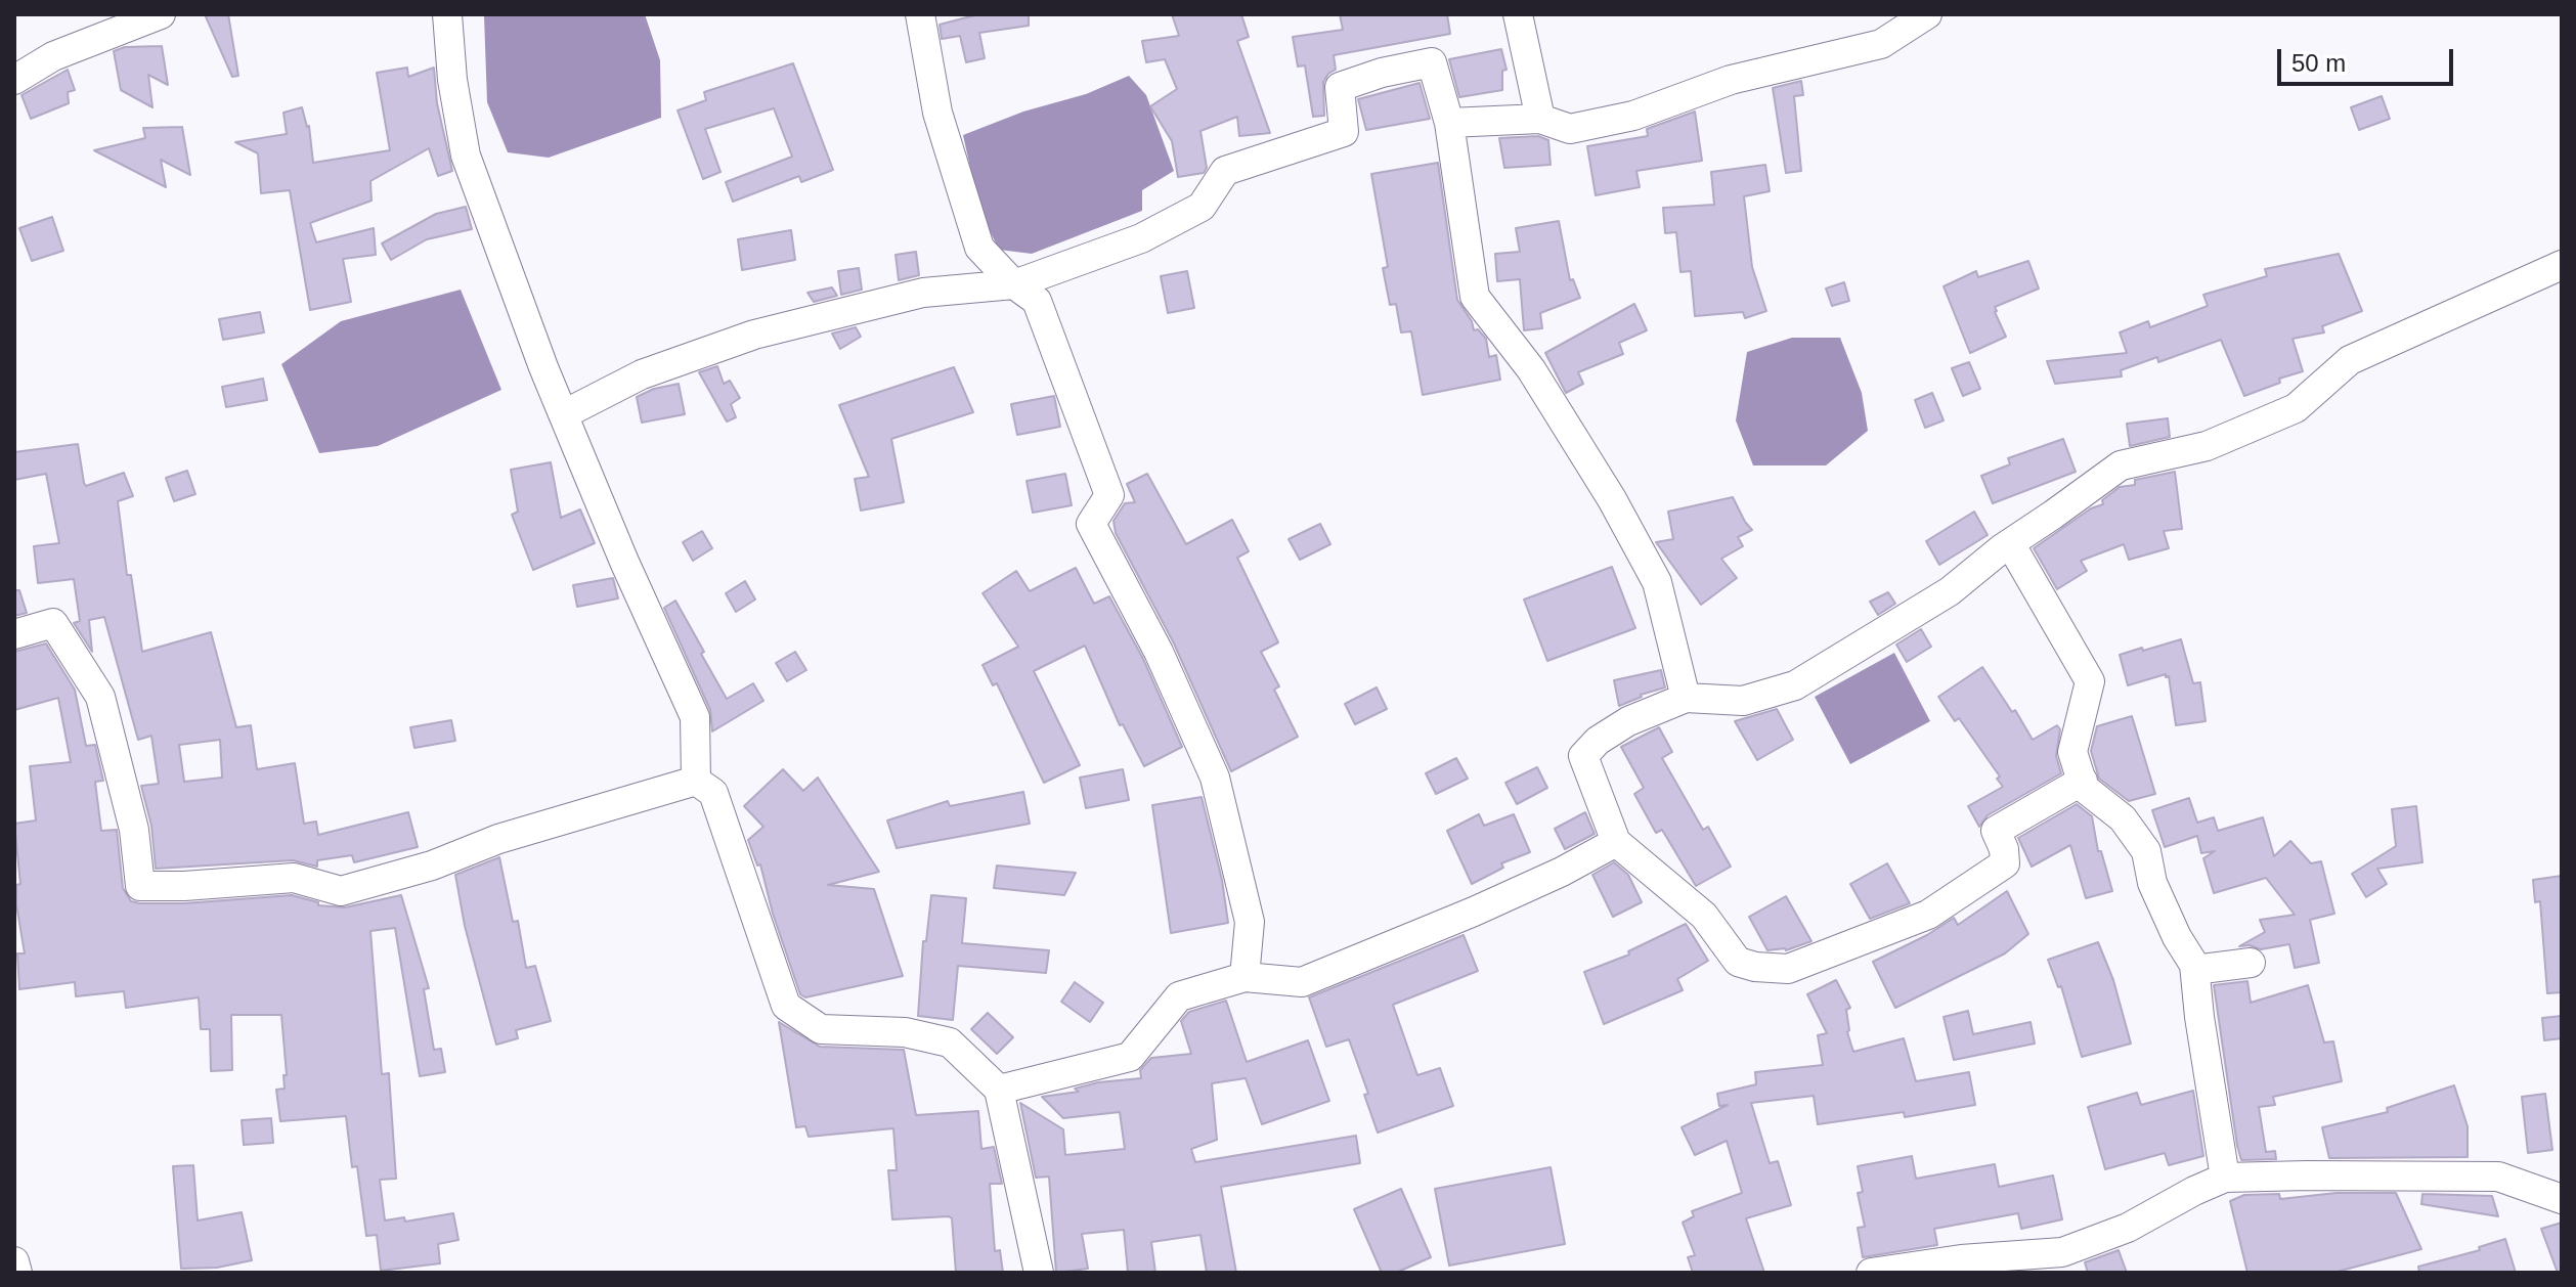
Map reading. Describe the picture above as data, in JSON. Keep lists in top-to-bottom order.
{
  "scale_bar": "50 m"
}
